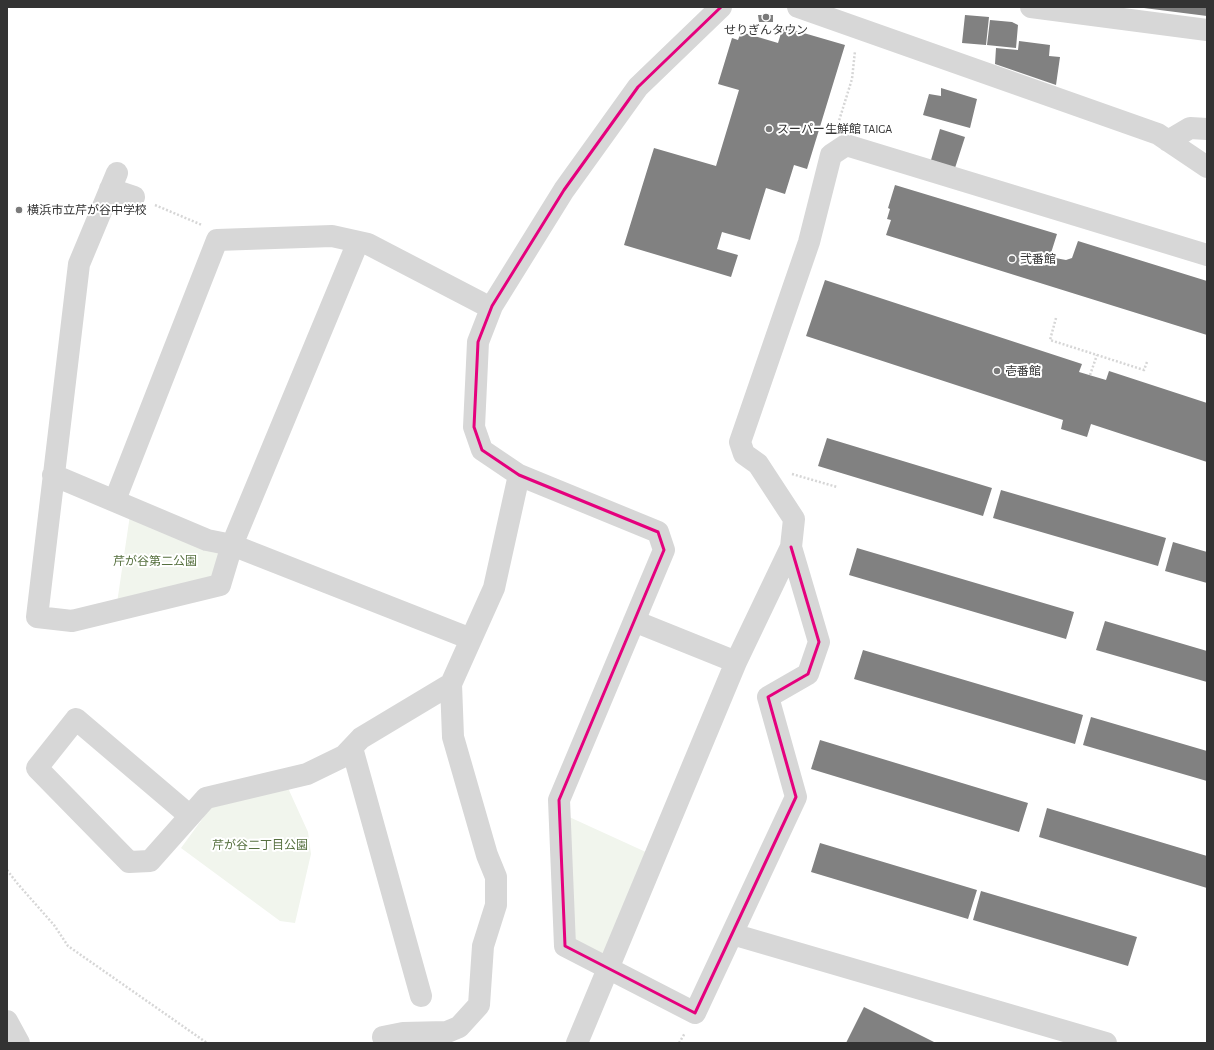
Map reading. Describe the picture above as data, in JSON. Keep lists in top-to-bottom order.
{
  "parks": ["芹が谷第二公園", "芹が谷二丁目公園"],
  "places": [
    "せりぎんタウン",
    "スーパー生鮮館 TAIGA",
    "横浜市立芹が谷中学校",
    "弐番館",
    "壱番館"
  ]
}
